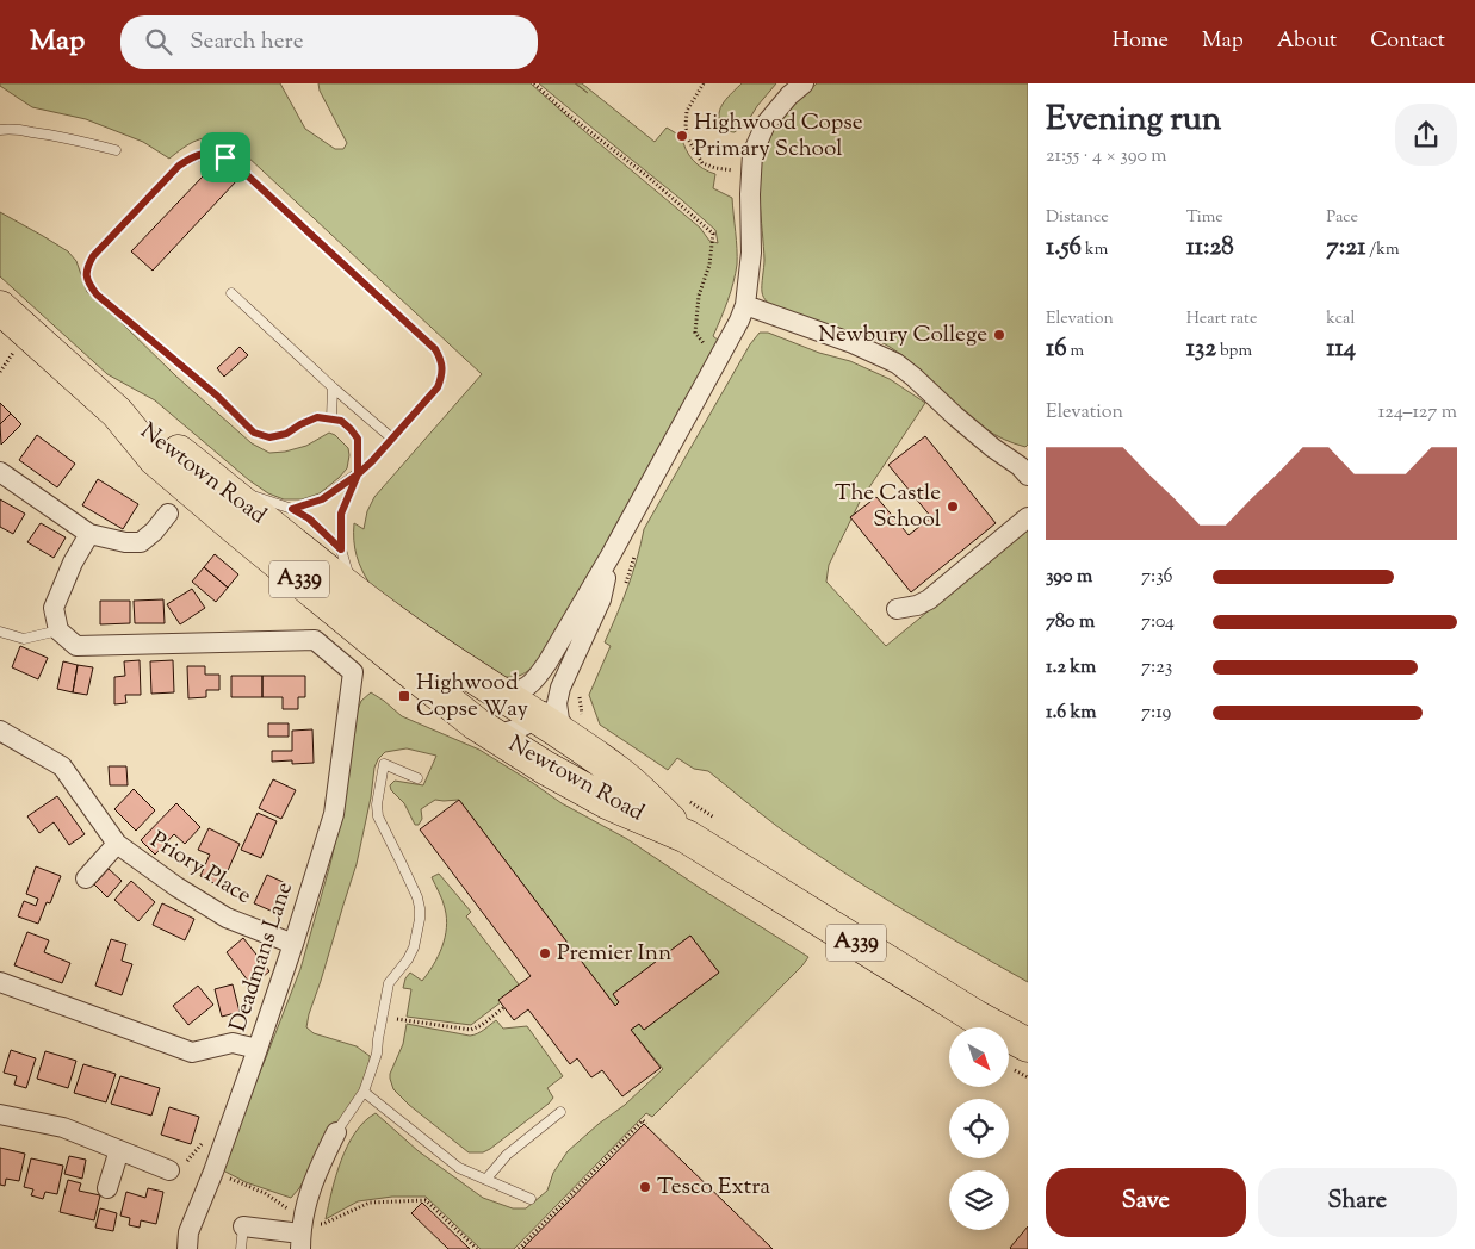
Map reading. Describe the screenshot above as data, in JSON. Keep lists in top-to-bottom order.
{
  "streets": {
    "highway": ["Newtown Road", "A339"],
    "street": ["Priory Place", "Deadmans Lane"]
  },
  "crossings": [
    ["Priory Place", "Deadmans Lane"]
  ],
  "places": {
    "other": [
      "Highwood Copse Primary School",
      "Newbury College",
      "The Castle School",
      "Premier Inn",
      "Tesco Extra"
    ],
    "transit": ["Highwood Copse Way"]
  },
  "north": "bottom right",
  "page": {
    "header": "Map",
    "search": "Search here",
    "nav": [
      "Home",
      "Map",
      "About",
      "Contact"
    ],
    "heading": ["Evening run", "21:55 · 4 × 390 m"],
    "stats": [
      ["Distance", "1.56 km"],
      ["Time", "11:28"],
      ["Pace", "7:21 /km"],
      ["Elevation", "16 m"],
      ["Heart rate", "132 bpm"],
      ["kcal", "114"]
    ],
    "chart": ["Elevation", "124–127 m"],
    "list": [
      {
        "name": "390 m",
        "note": "7:36"
      },
      {
        "name": "780 m",
        "note": "7:04"
      },
      {
        "name": "1.2 km",
        "note": "7:23"
      },
      {
        "name": "1.6 km",
        "note": "7:19"
      }
    ],
    "buttons": ["Save", "Share"]
  }
}
